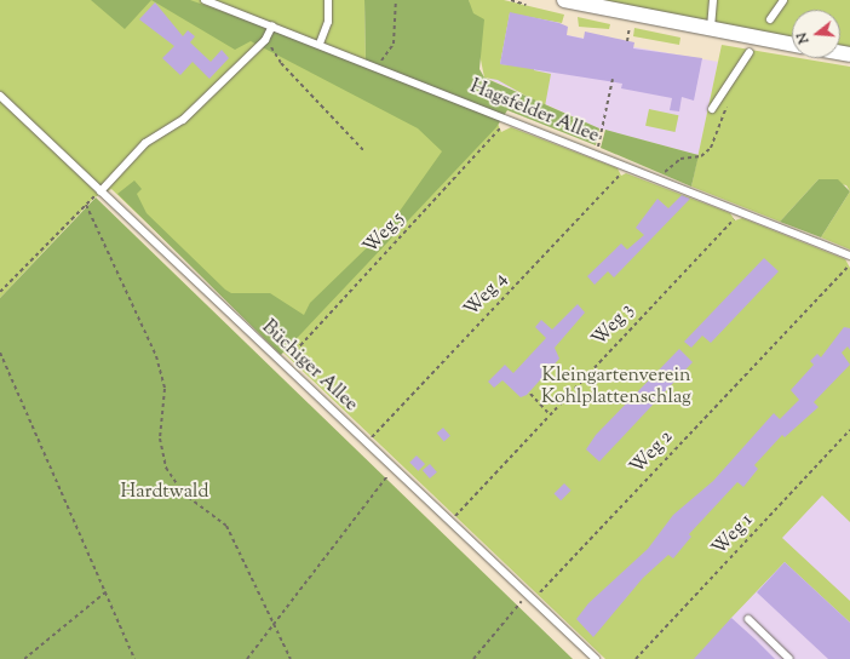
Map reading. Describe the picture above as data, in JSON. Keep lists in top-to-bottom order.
{
  "streets": {
    "lane": ["Hagsfelder Allee", "Büchiger Allee"],
    "path": [
      "Weg 5",
      "Weg 4",
      "Weg 3",
      "Weg 2",
      "Weg 1"
    ]
  },
  "crossings": [
    ["Hagsfelder Allee", "Weg 4"],
    ["Weg 4", "Büchiger Allee"]
  ],
  "parks": ["Kleingartenverein Kohlplattenschlag", "Hardtwald"],
  "north": "left"
}
